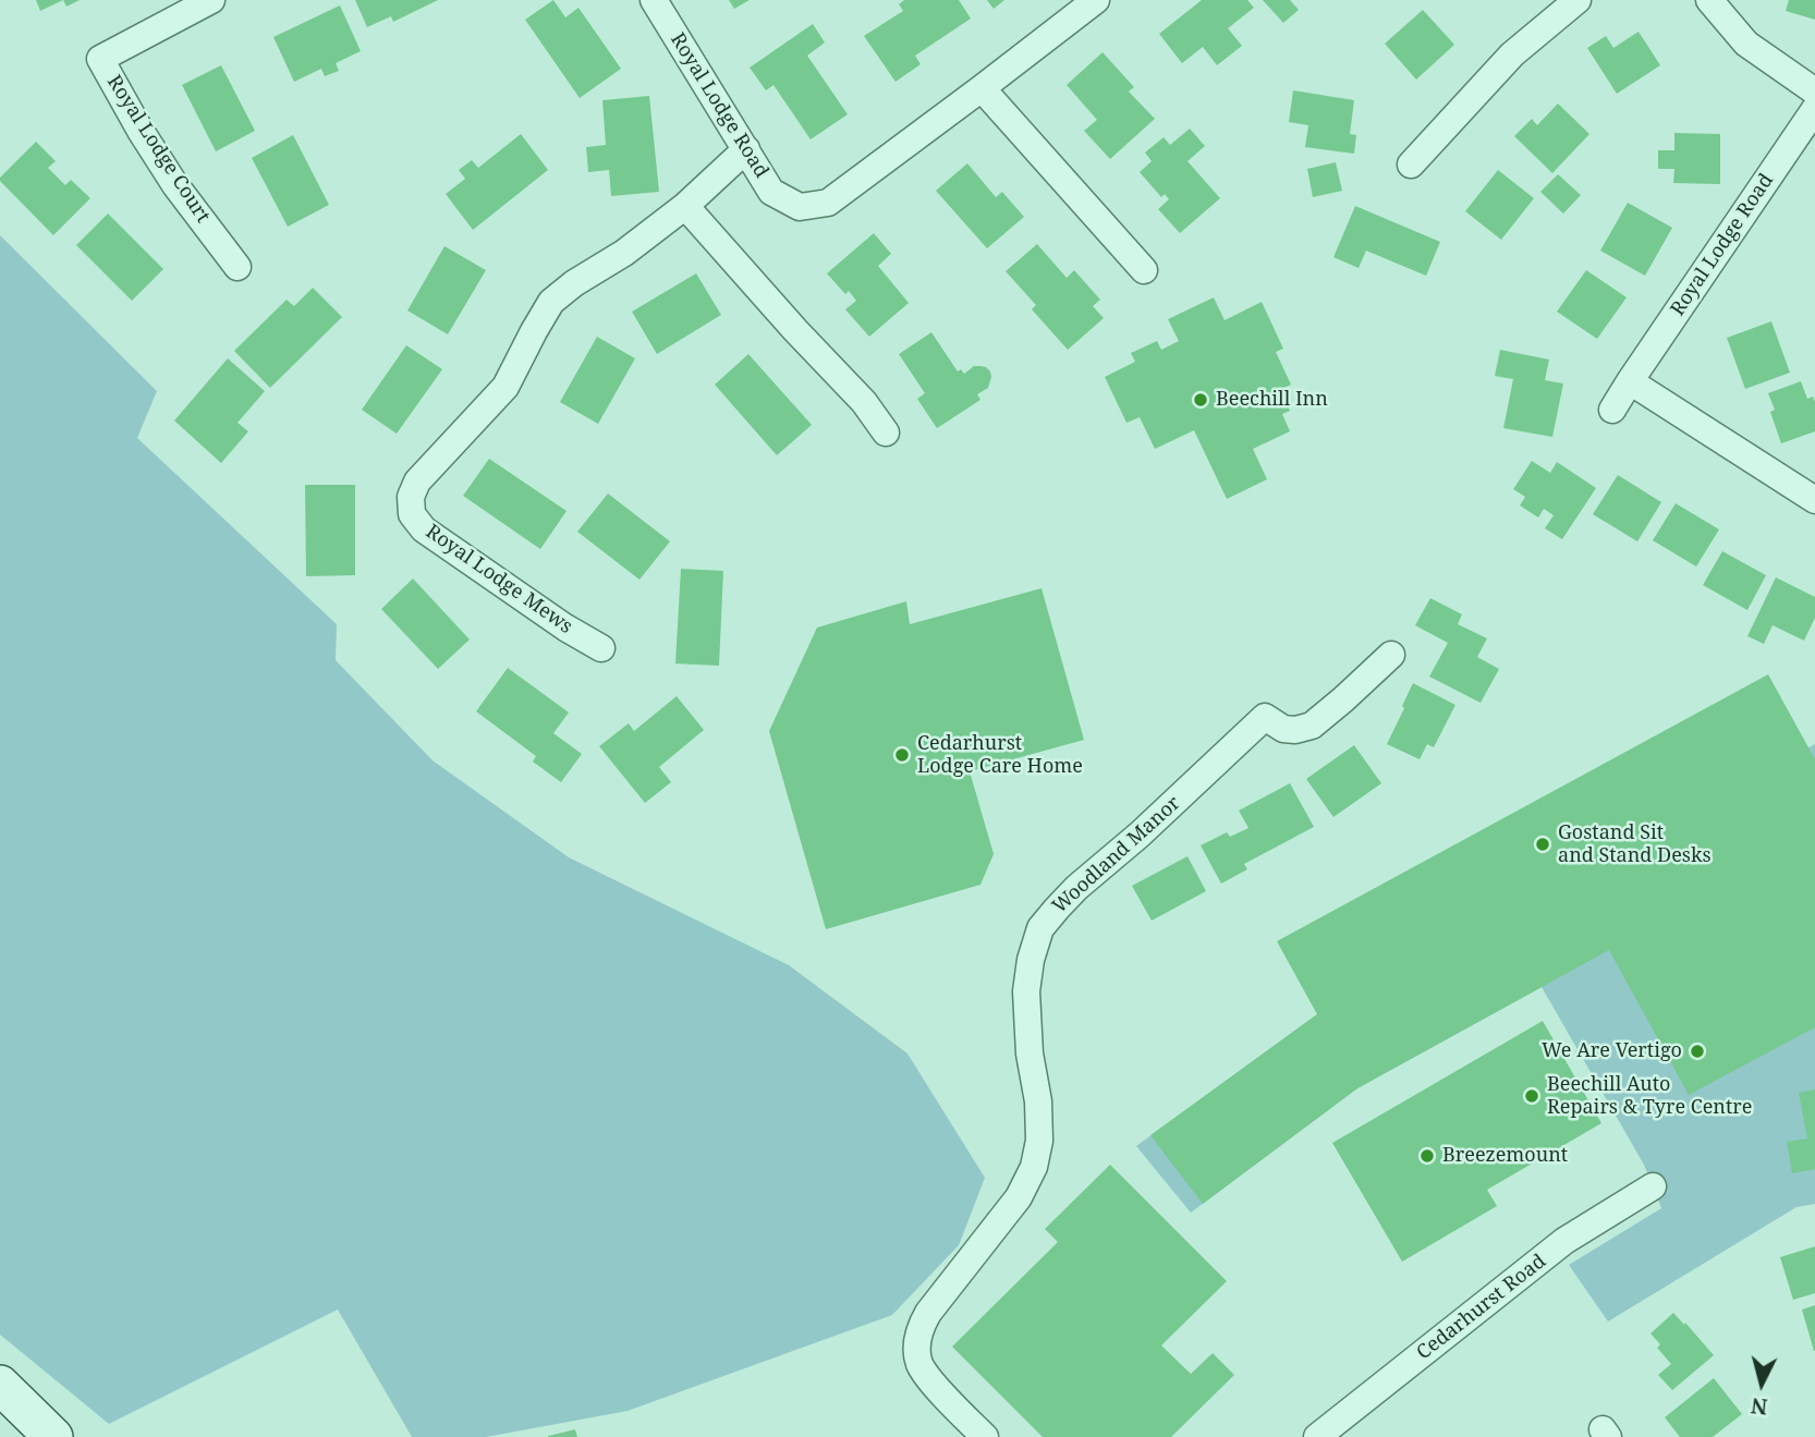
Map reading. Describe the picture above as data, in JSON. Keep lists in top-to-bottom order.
{
  "streets": {
    "street": [
      "Royal Lodge Road",
      "Royal Lodge Court",
      "Royal Lodge Mews",
      "Woodland Manor",
      "Cedarhurst Road"
    ]
  },
  "crossings": [
    ["Royal Lodge Road", "Royal Lodge Mews"]
  ],
  "places": [
    "Beechill Inn",
    "Cedarhurst Lodge Care Home",
    "Gostand Sit and Stand Desks",
    "We Are Vertigo",
    "Beechill Auto Repairs & Tyre Centre",
    "Breezemount"
  ],
  "north": "bottom"
}
